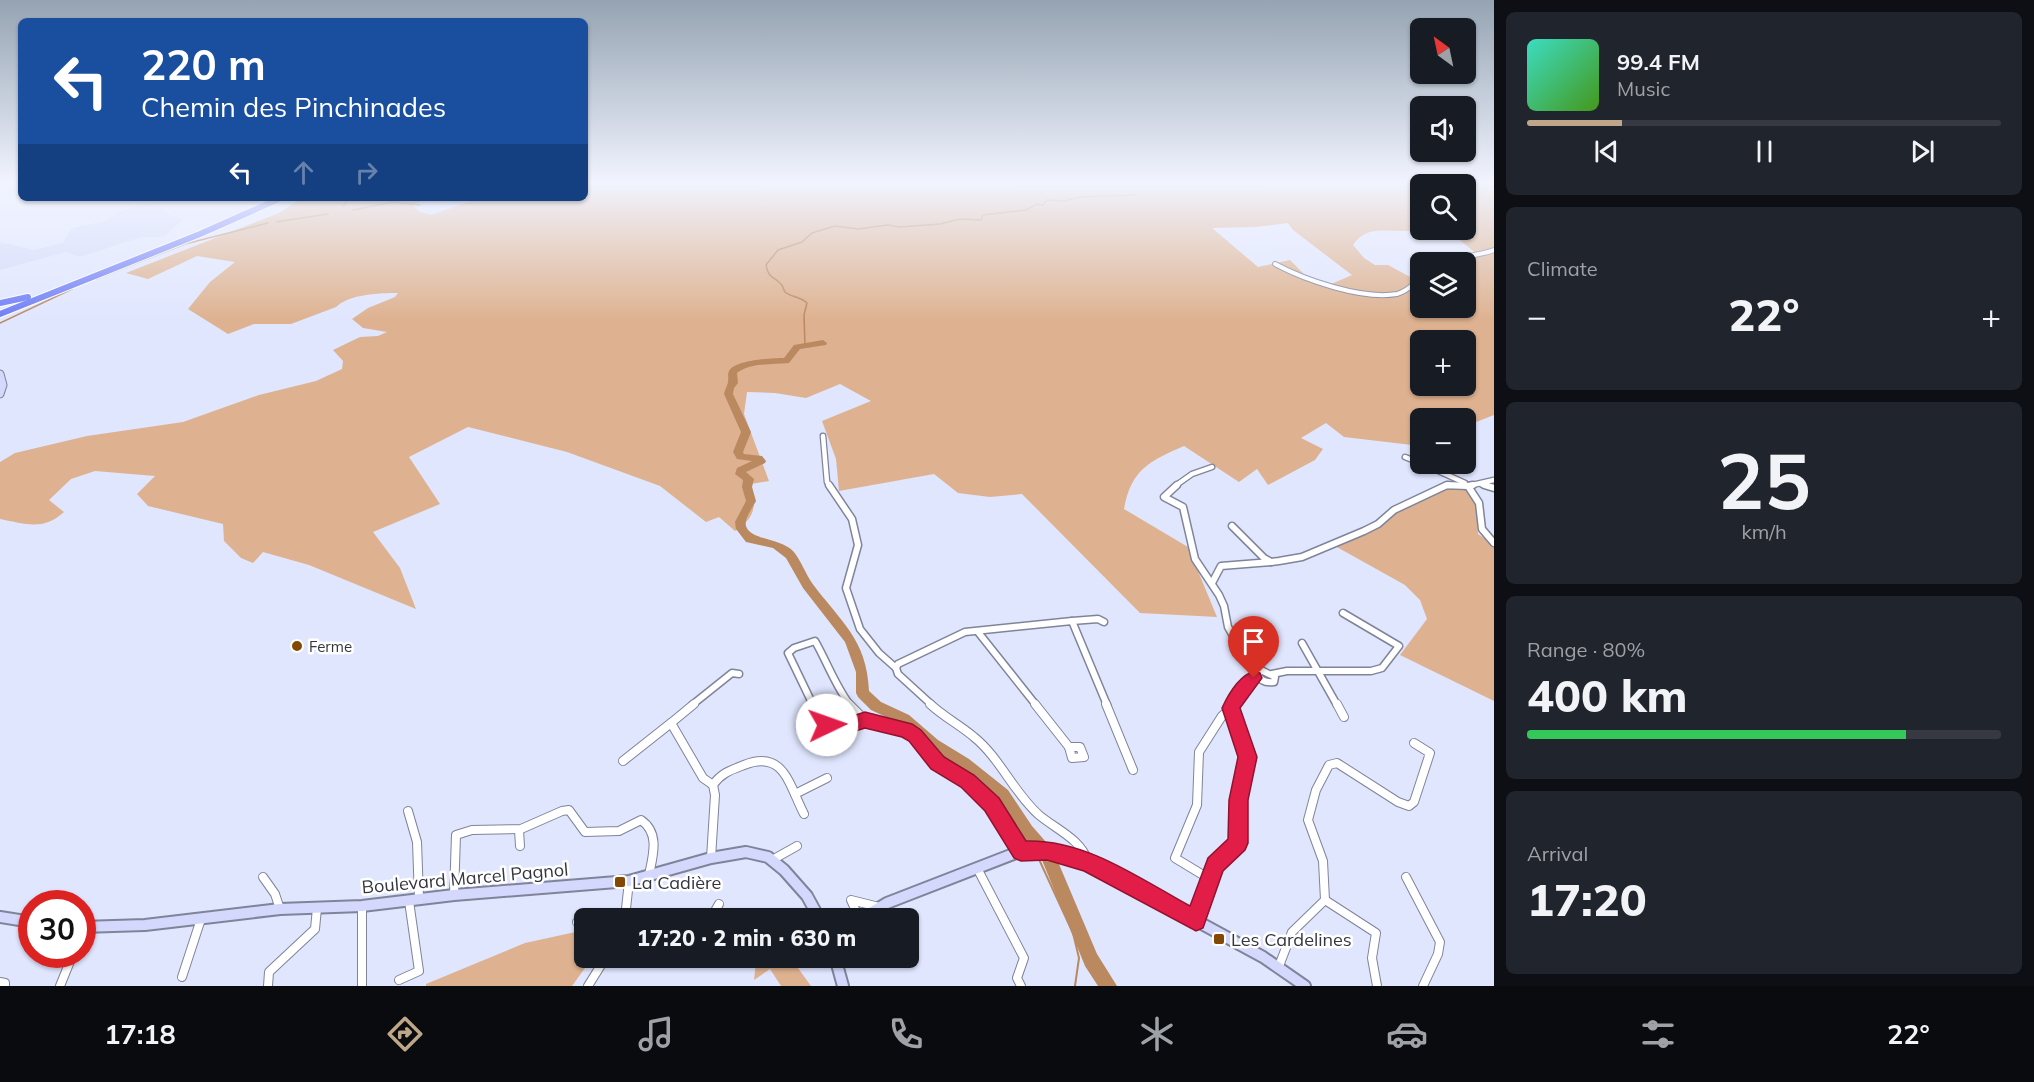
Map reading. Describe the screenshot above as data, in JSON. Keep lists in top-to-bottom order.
{
  "streets": {
    "street": ["Boulevard Marcel Pagnol"]
  },
  "places": {
    "other": ["Ferme"],
    "transit": ["La Cadière", "Les Cardelines"]
  },
  "north": "top left",
  "page": {
    "map_buttons": ["+", "−"],
    "turn": ["220 m", "Chemin des Pinchinades"],
    "song": ["99.4 FM", "Music"],
    "tile": [
      "Climate",
      ["25", "km/h"],
      ["Range · 80%", "400 km"],
      ["Arrival", "17:20"]
    ],
    "heat": ["−", "22°", "+"],
    "limit": "30",
    "trip": "17:20 · 2 min · 630 m",
    "tabs": ["17:18", "22°"]
  }
}
